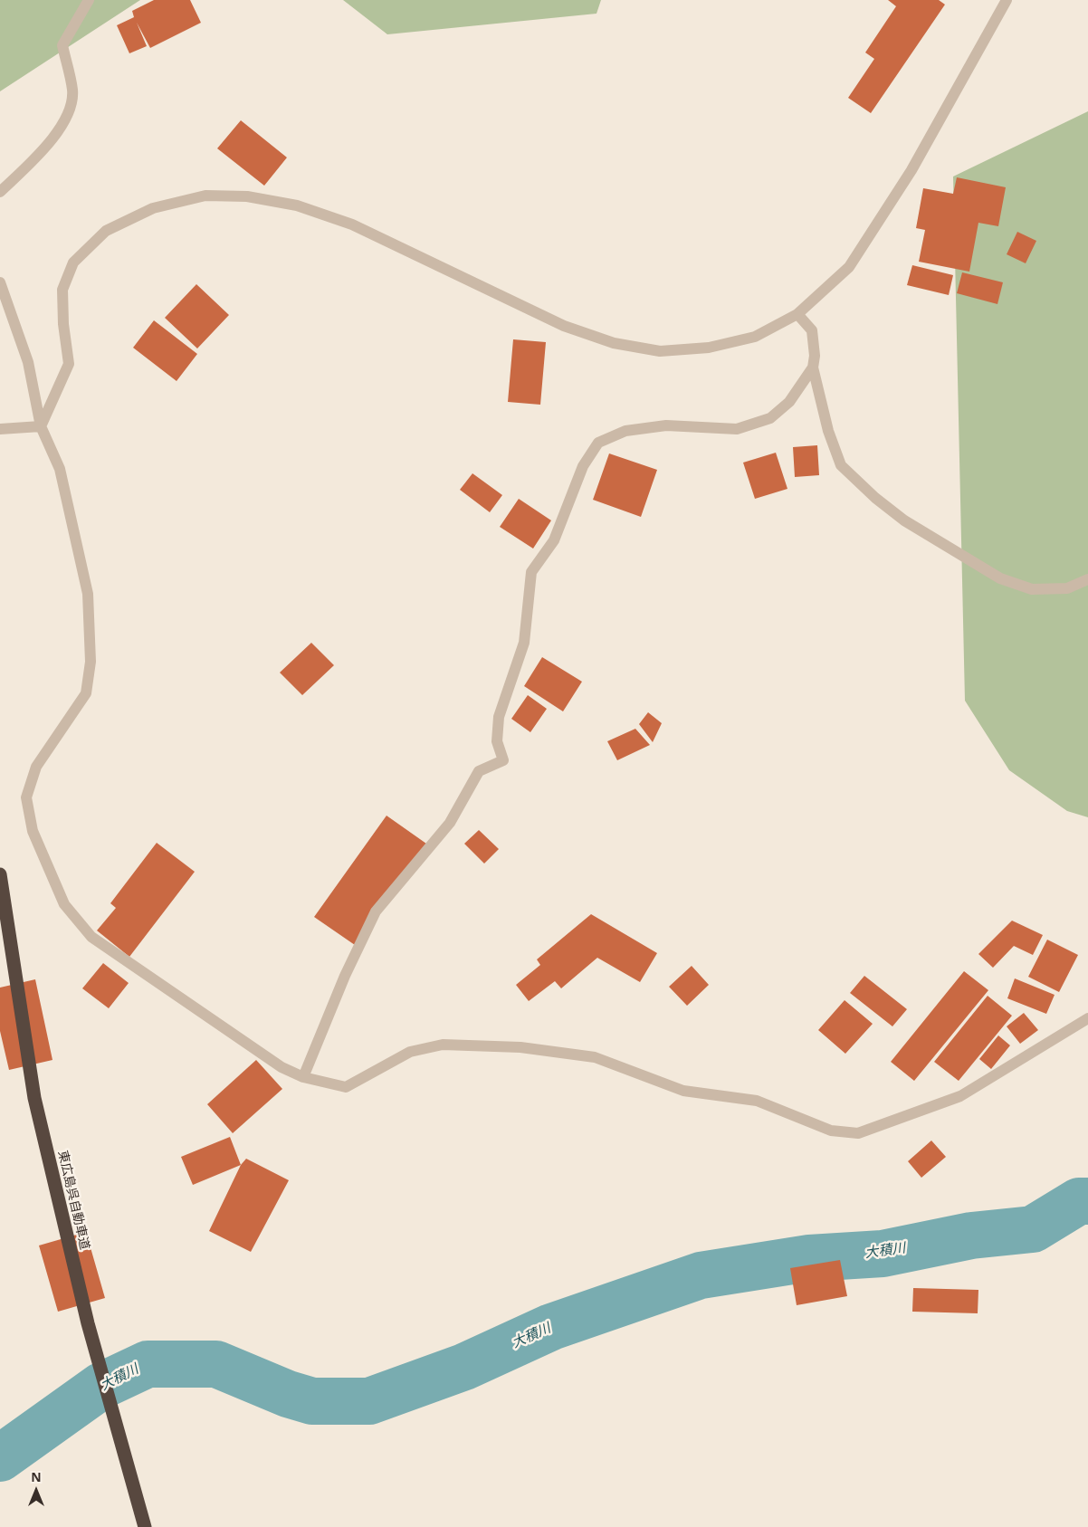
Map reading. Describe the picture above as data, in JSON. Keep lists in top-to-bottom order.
{
  "streets": {
    "highway": ["東広島呉自動車道"]
  },
  "water": ["大積川"],
  "north": "top"
}
